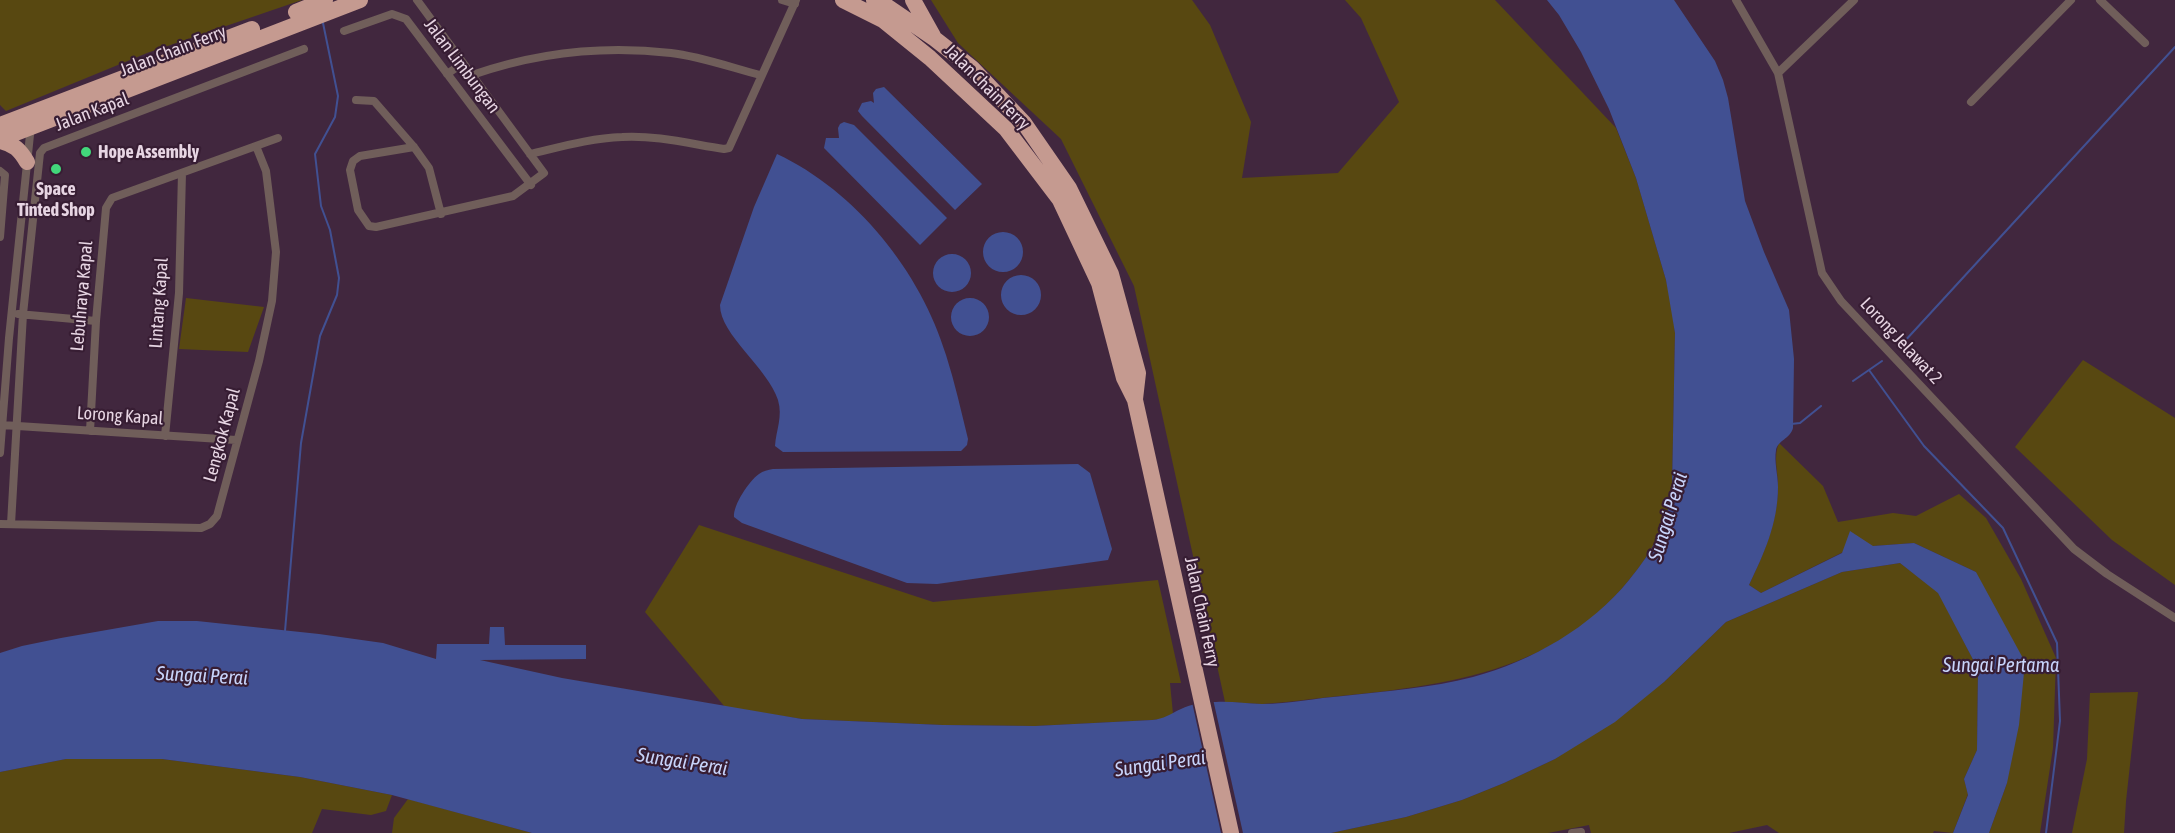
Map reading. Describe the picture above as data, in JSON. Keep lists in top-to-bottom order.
{
  "streets": {
    "highway": ["Jalan Chain Ferry"],
    "street": [
      "Jalan Limbungan",
      "Jalan Kapal",
      "Lebuhraya Kapal",
      "Lintang Kapal",
      "Lorong Jelawat 2",
      "Lorong Kapal",
      "Lengkok Kapal"
    ]
  },
  "crossings": [
    ["Jalan Chain Ferry", "Jalan Kapal"],
    ["Jalan Kapal", "Lorong Kapal"],
    ["Jalan Kapal", "Lengkok Kapal"],
    ["Lebuhraya Kapal", "Lintang Kapal"],
    ["Lebuhraya Kapal", "Lorong Kapal"],
    ["Lebuhraya Kapal", "Lengkok Kapal"],
    ["Lintang Kapal", "Lorong Kapal"],
    ["Lorong Kapal", "Lengkok Kapal"]
  ],
  "water": ["Sungai Perai", "Sungai Pertama"],
  "places": ["Hope Assembly", "Space Tinted Shop"]
}
